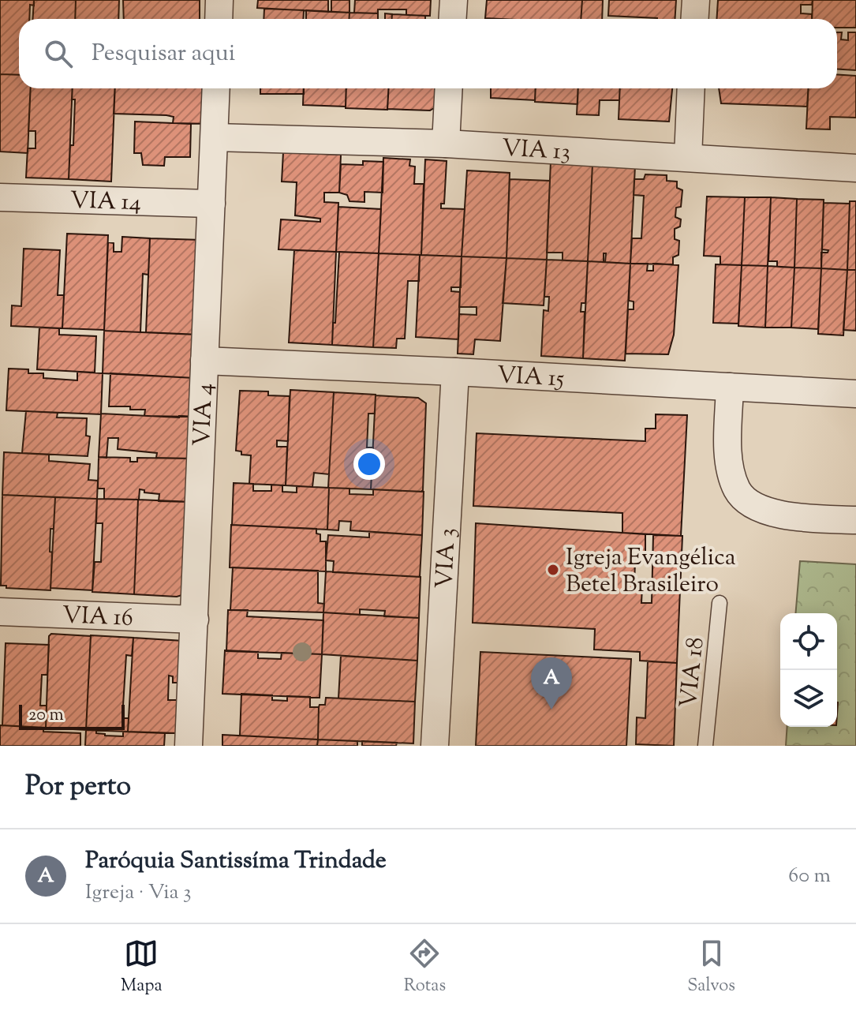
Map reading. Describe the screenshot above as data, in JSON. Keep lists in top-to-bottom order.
{
  "streets": {
    "street": [
      "VIA 13",
      "VIA 14",
      "VIA 15",
      "VIA 4",
      "VIA 3",
      "VIA 16"
    ],
    "lane": ["VIA 18"]
  },
  "crossings": [
    ["VIA 13", "VIA 4"],
    ["VIA 14", "VIA 4"],
    ["VIA 15", "VIA 4"],
    ["VIA 15", "VIA 3"],
    ["VIA 4", "VIA 16"]
  ],
  "places": ["Igreja Evangélica Betel Brasileiro"],
  "scale_bar": "20 m",
  "page": {
    "search": "Pesquisar aqui",
    "pins": "A",
    "scale": "20 m",
    "heading": "Por perto",
    "list": [
      {
        "mark": "A",
        "name": "Paróquia Santissíma Trindade",
        "note": "Igreja · Via 3",
        "value": "60 m"
      }
    ],
    "nav": ["Mapa", "Rotas", "Salvos"]
  }
}
